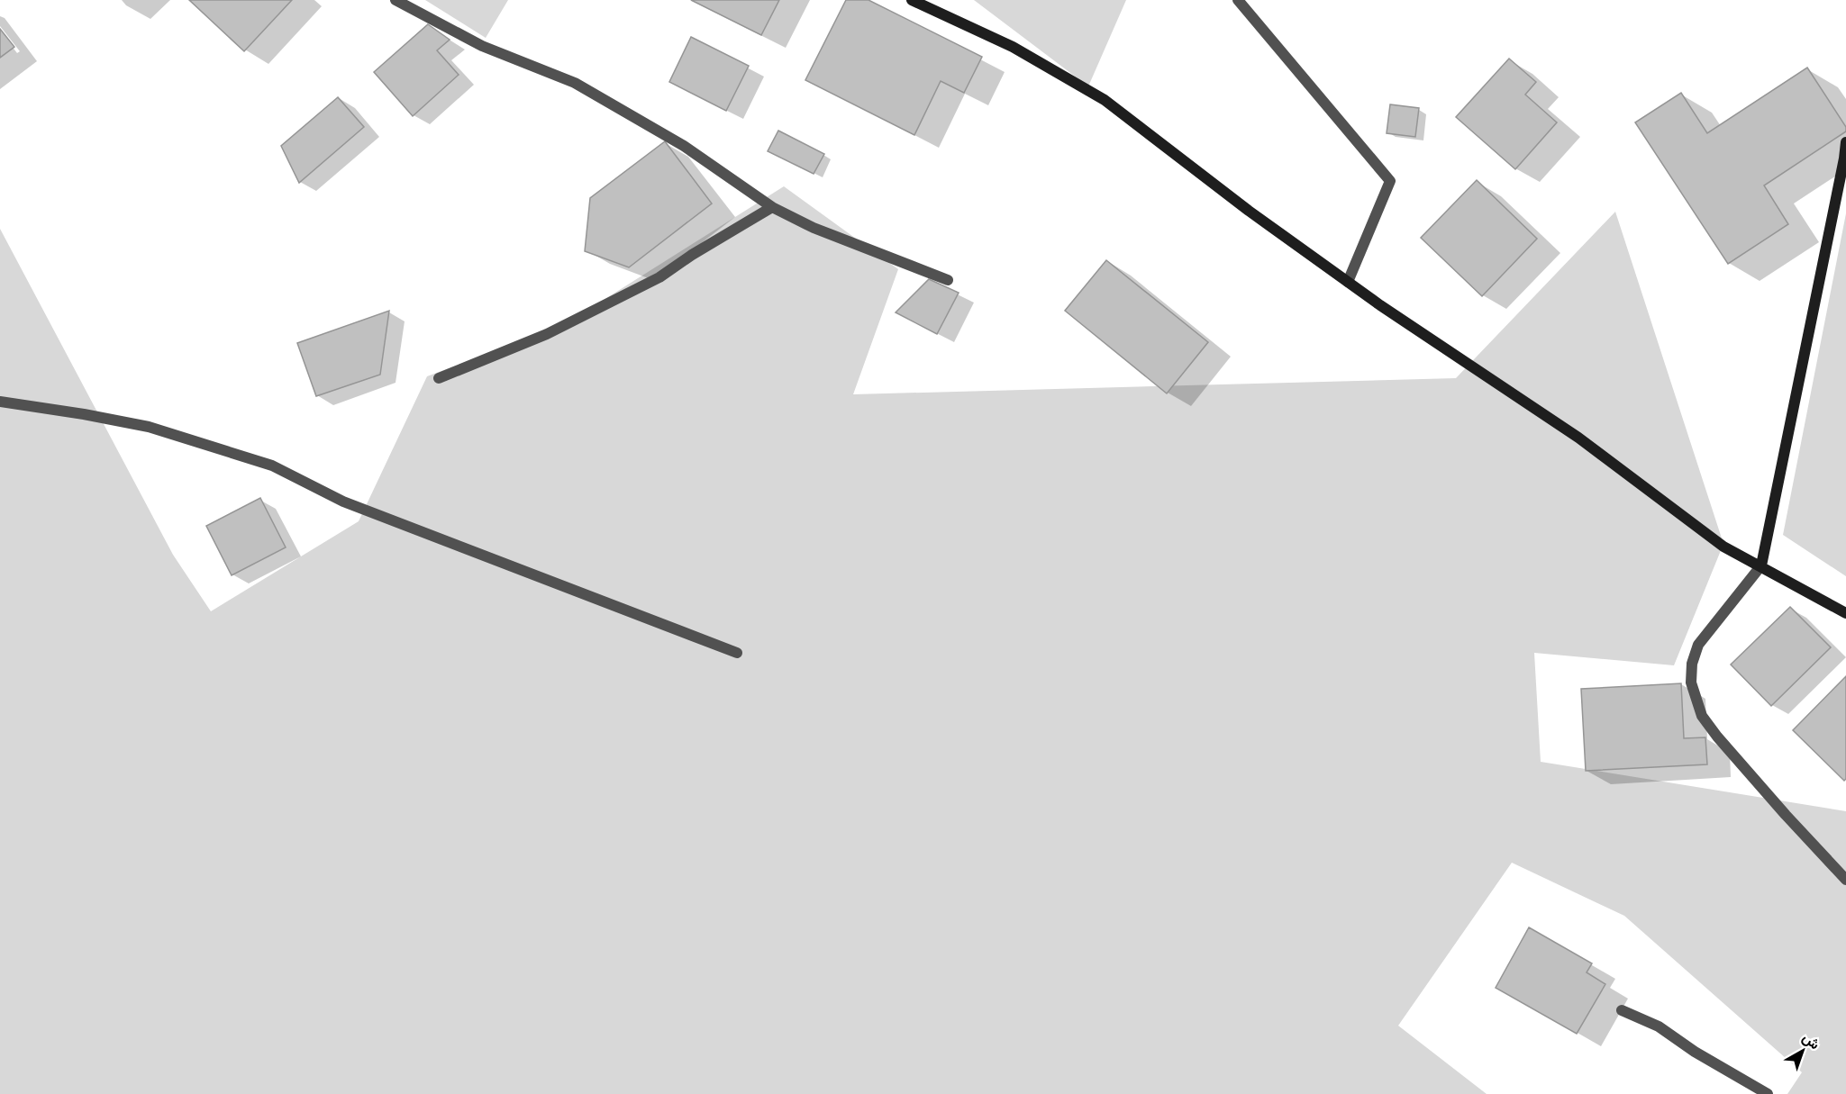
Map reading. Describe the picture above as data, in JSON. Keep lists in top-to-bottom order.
{
  "north": "top right"
}
